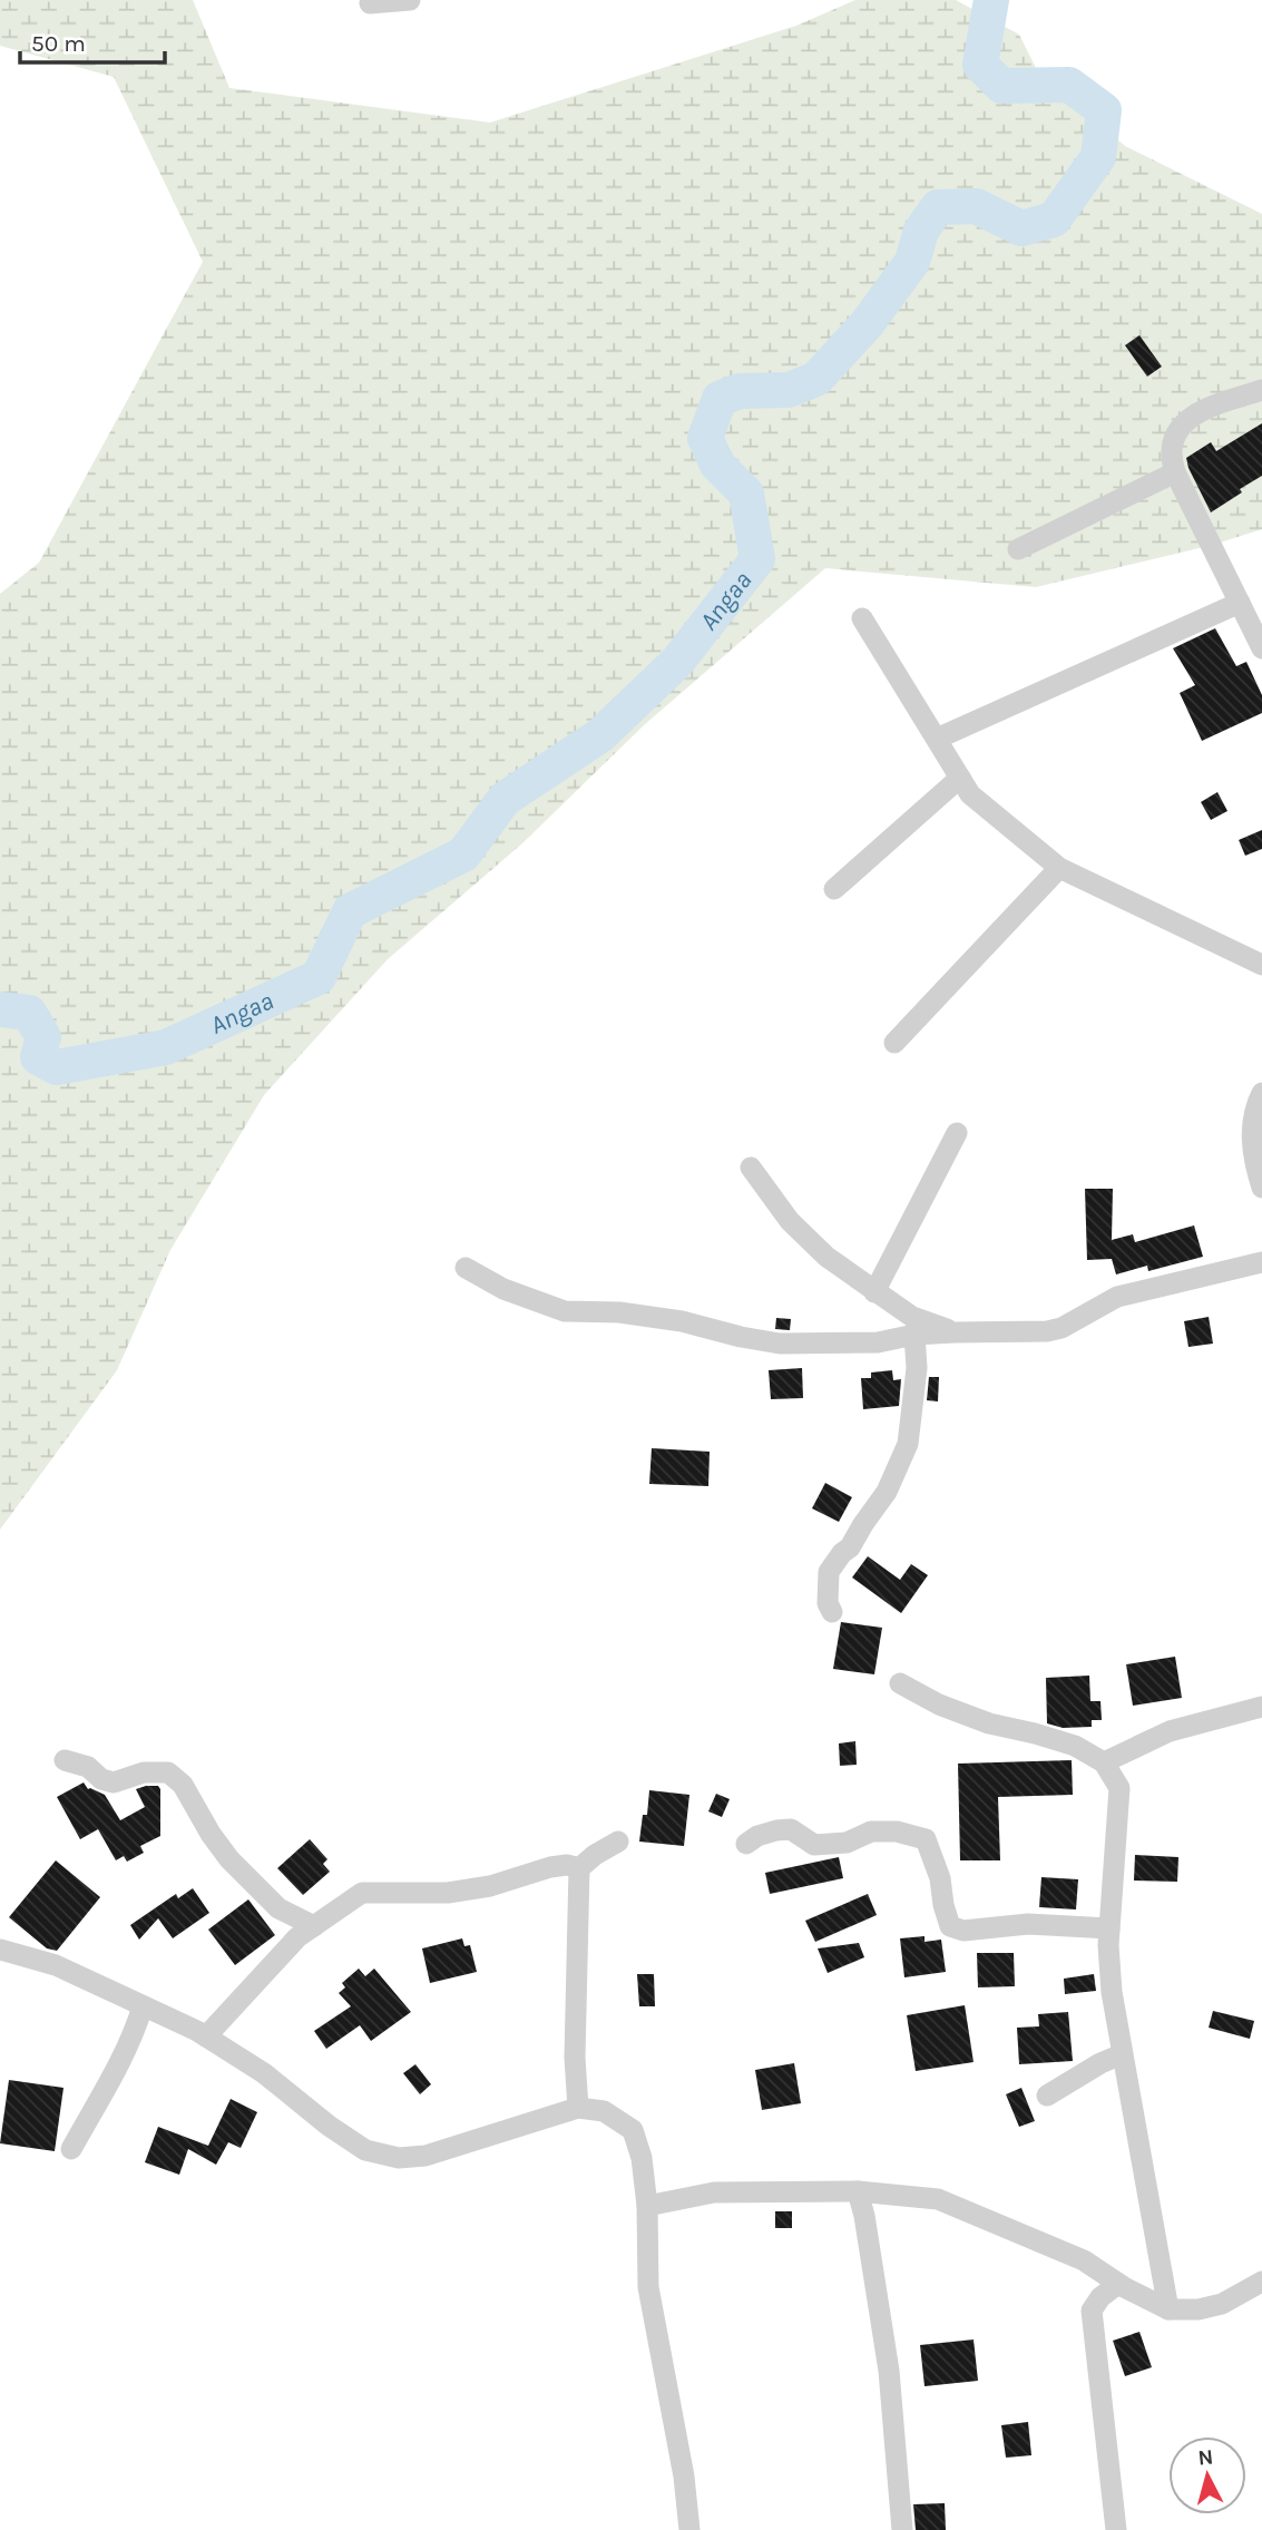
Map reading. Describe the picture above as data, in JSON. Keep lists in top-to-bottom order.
{
  "water": ["Angaa"],
  "scale_bar": "50 m",
  "north": "top"
}
